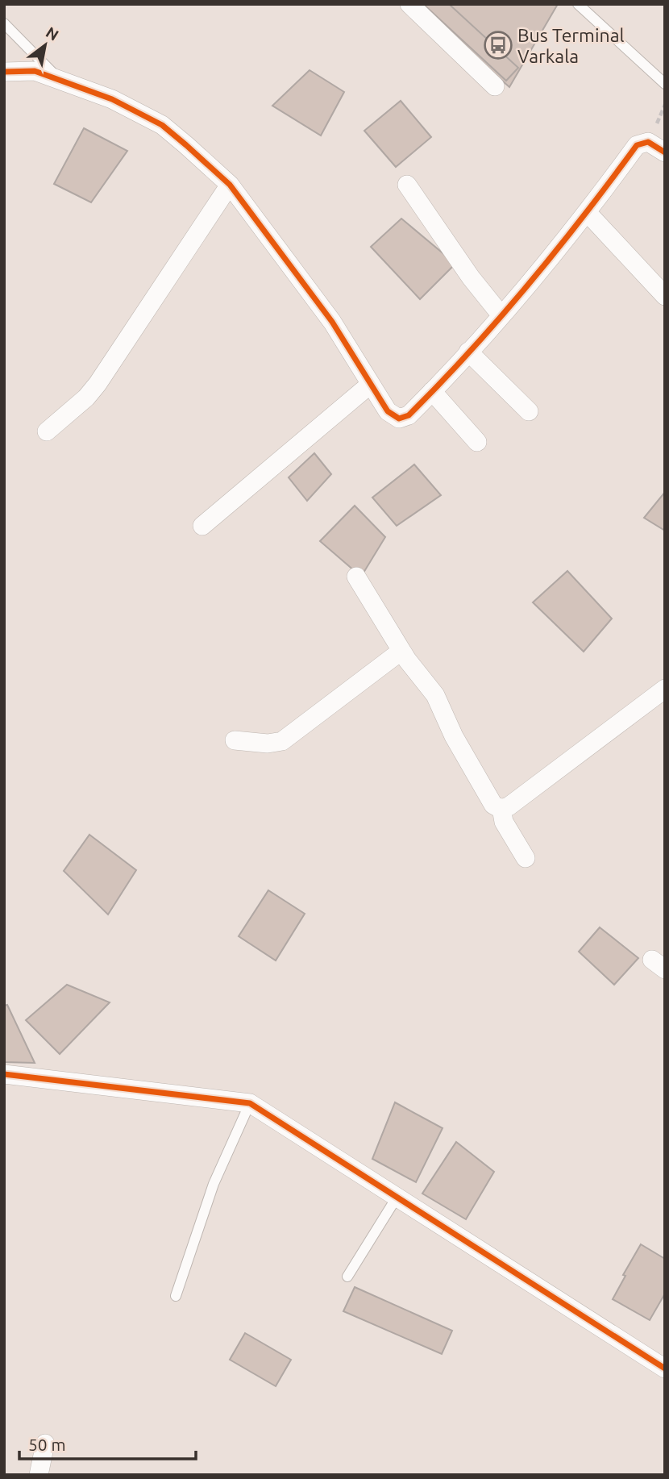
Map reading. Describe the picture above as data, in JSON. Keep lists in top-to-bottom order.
{
  "places": {
    "bus stop": ["Bus Terminal Varkala"]
  },
  "scale_bar": "50 m",
  "north": "top right"
}
